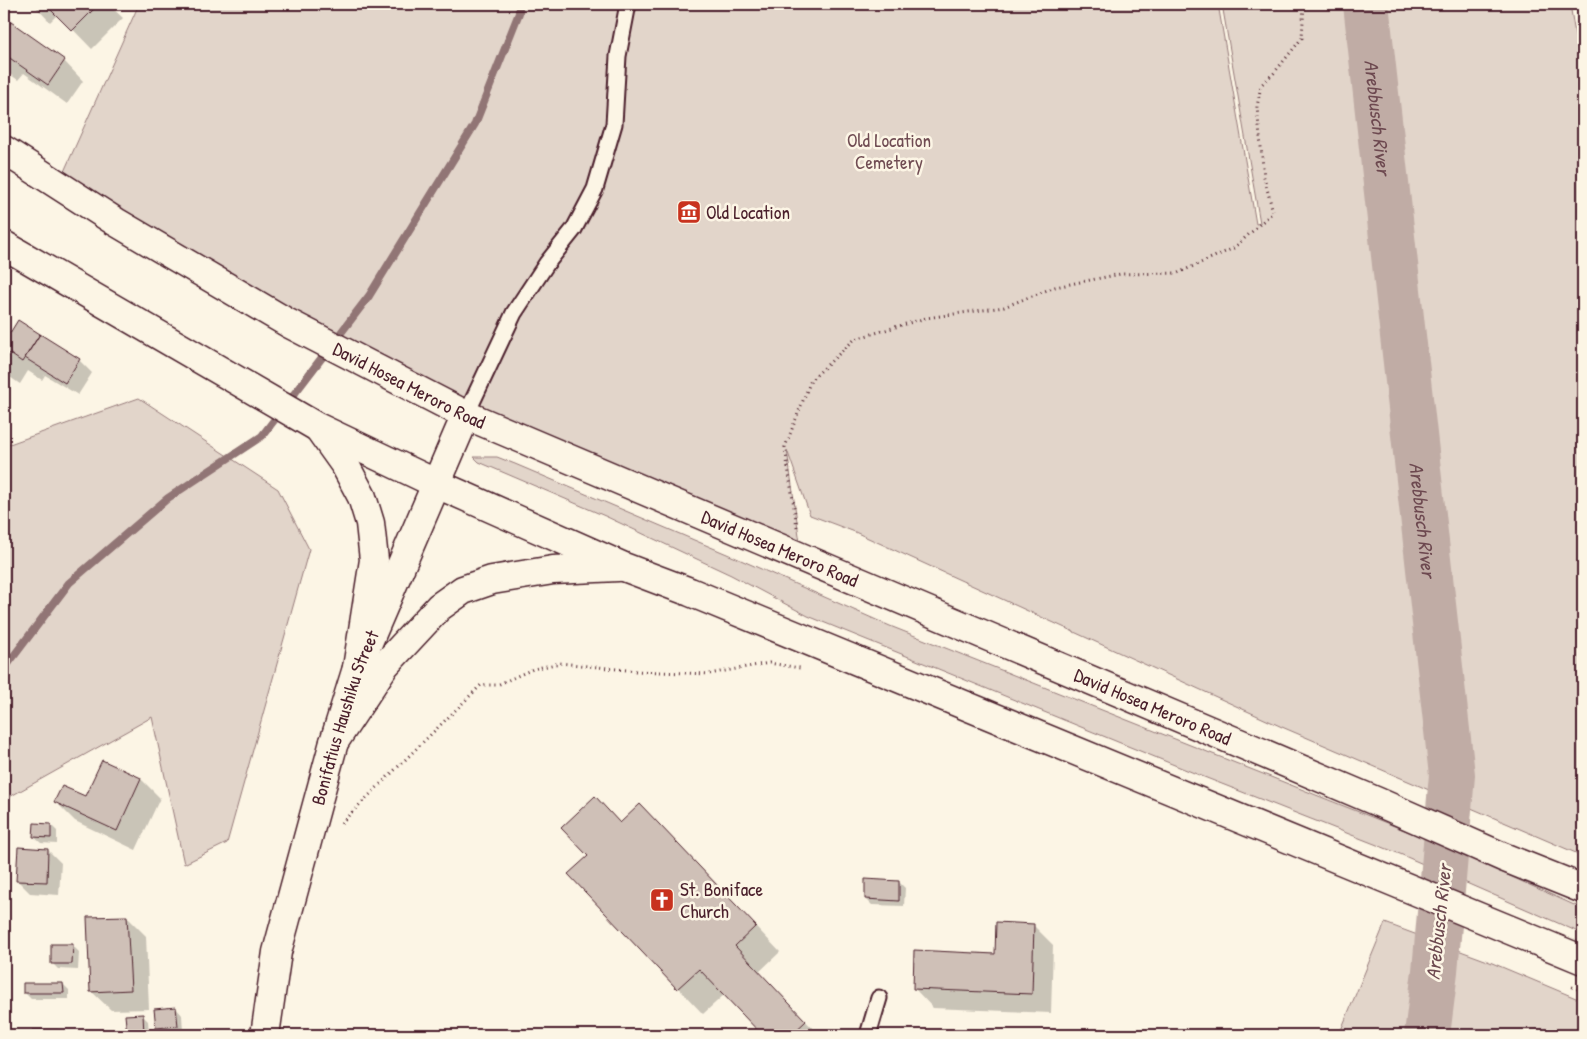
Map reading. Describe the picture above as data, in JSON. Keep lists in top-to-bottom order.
{
  "streets": {
    "main road": ["David Hosea Meroro Road", "Bonifatius Haushiku Street"]
  },
  "crossings": [
    ["David Hosea Meroro Road", "Bonifatius Haushiku Street"]
  ],
  "water": ["Arebbusch River"],
  "parks": ["Old Location Cemetery"],
  "places": {
    "museum": ["Old Location"],
    "church": ["St. Boniface Church"]
  }
}
